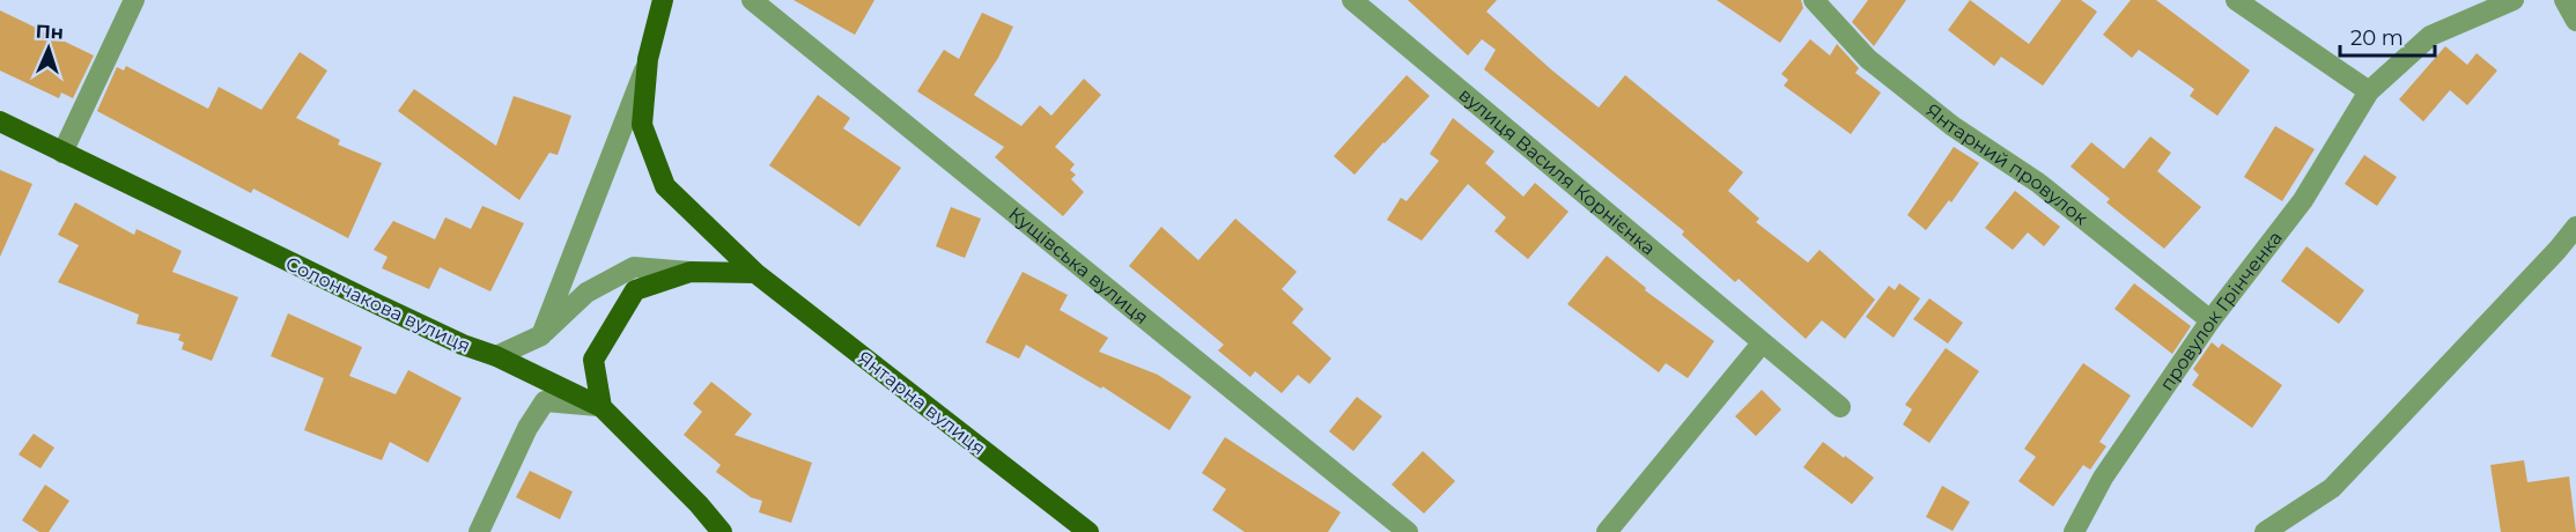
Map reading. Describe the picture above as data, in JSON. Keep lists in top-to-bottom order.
{
  "streets": {
    "main road": ["Солончакова вулиця", "Янтарна вулиця"],
    "street": [
      "Янтарний провулок",
      "вулиця Василя Корнієнка",
      "Кущівська вулиця",
      "провулок Грінченка"
    ]
  },
  "crossings": [
    ["Янтарний провулок", "провулок Грінченка"]
  ],
  "scale_bar": "20 m",
  "north": "top"
}
